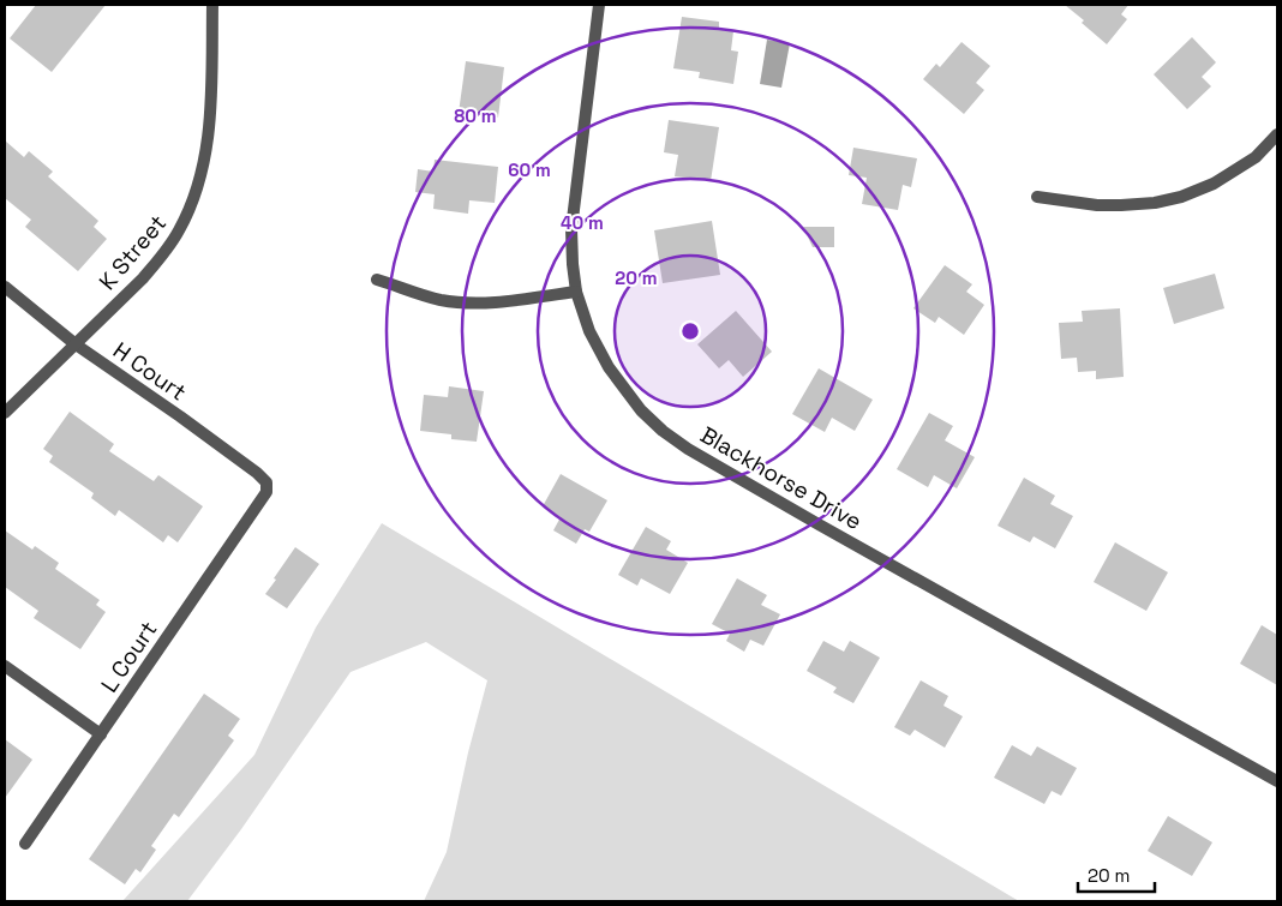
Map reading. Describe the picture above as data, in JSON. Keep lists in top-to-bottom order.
{
  "streets": {
    "street": [
      "K Street",
      "H Court",
      "Blackhorse Drive",
      "L Court"
    ]
  },
  "crossings": [
    ["K Street", "H Court"],
    ["H Court", "L Court"]
  ],
  "scale_bar": "20 m",
  "rings": [
    "80 m",
    "60 m",
    "40 m",
    "20 m"
  ]
}
